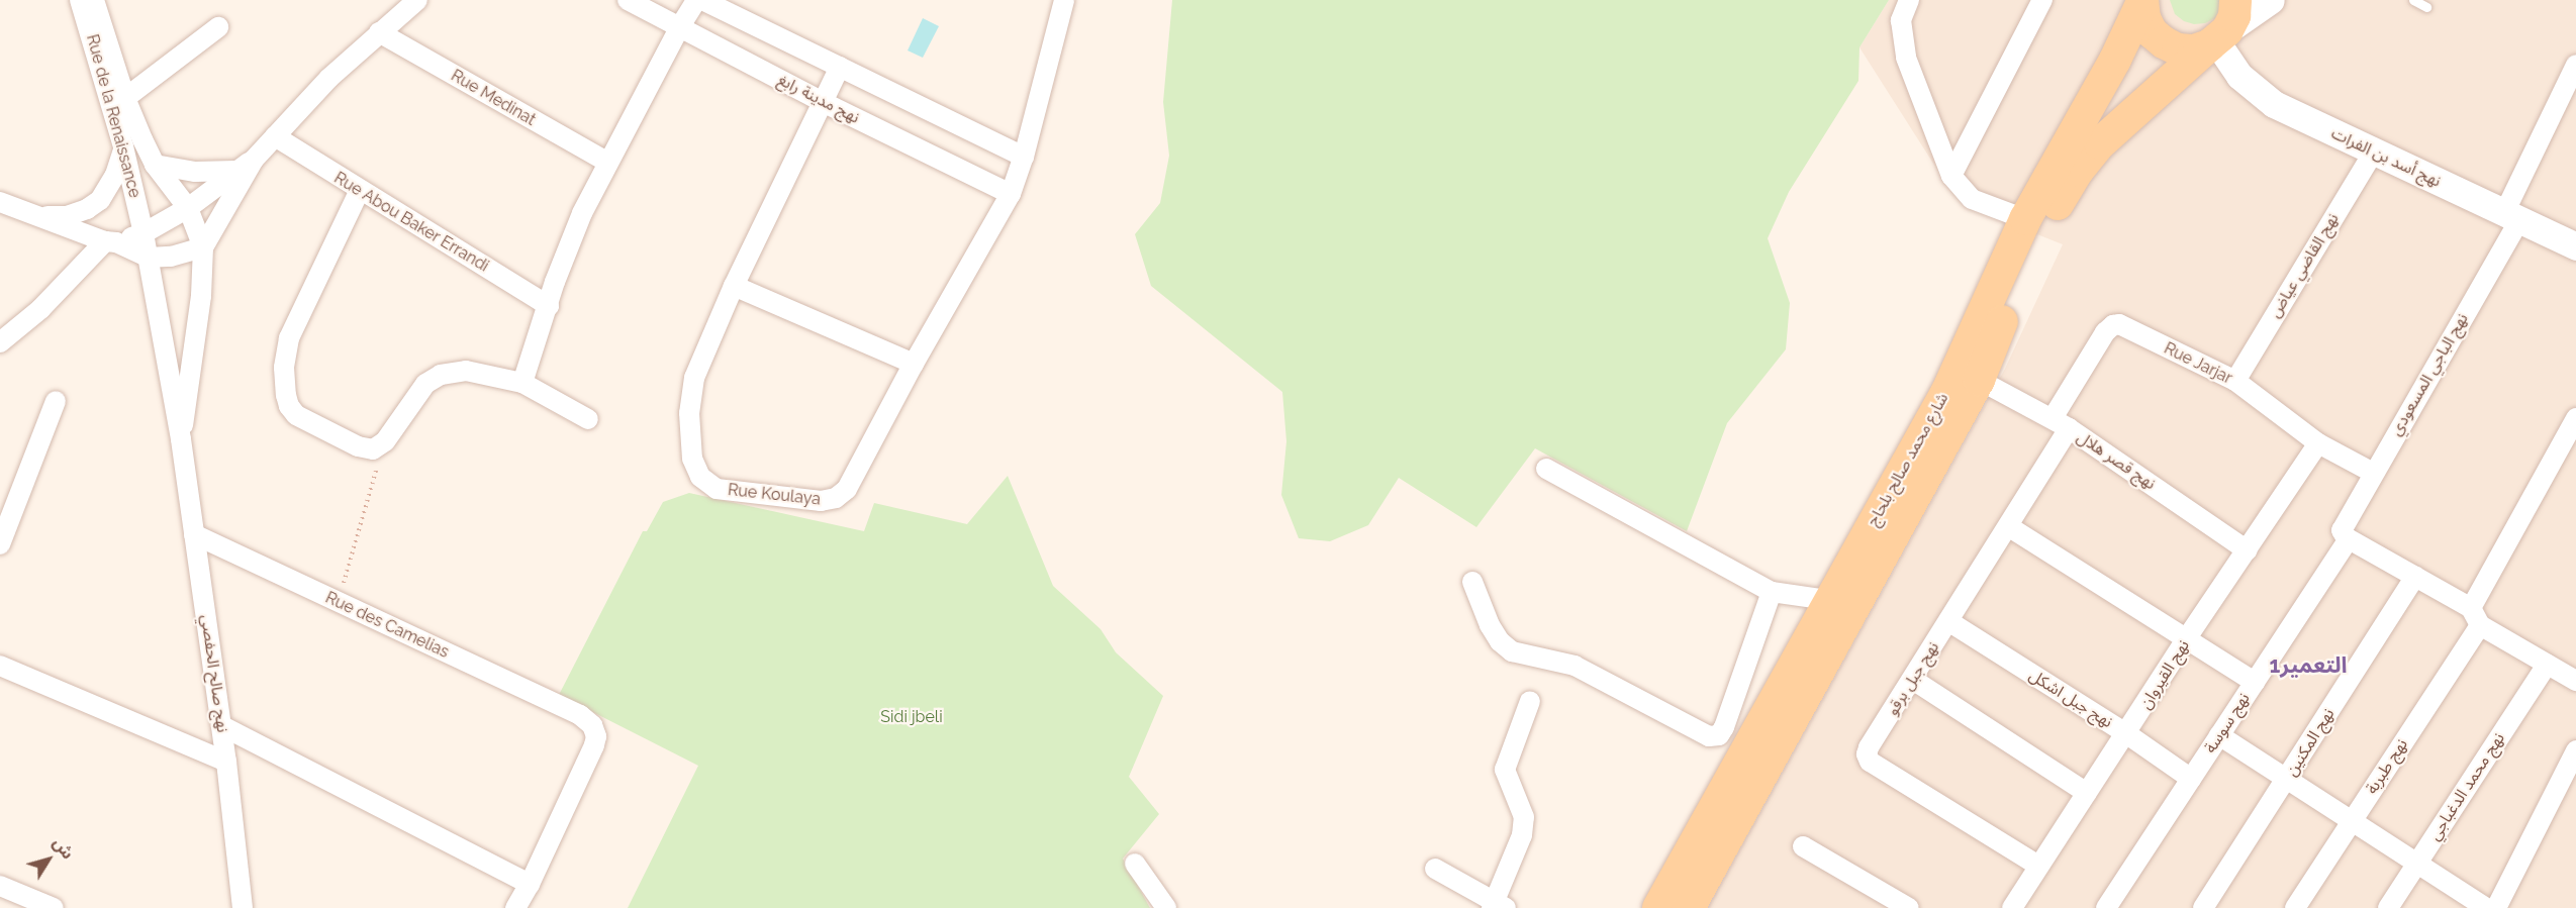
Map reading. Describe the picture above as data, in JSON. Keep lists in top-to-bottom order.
{
  "streets": {
    "main road": ["شارع محمد صالح بلحاج"],
    "street": [
      "Rue Medinat",
      "نهج مدينة رابغ",
      "Rue de la Renaissance",
      "نهج أسد بن الفرات",
      "Rue Abou Baker Errandi",
      "نهج القاضي عياض",
      "Rue Jarjar",
      "نهج الباجي المسعودي",
      "نهج قصر هلال",
      "Rue Koulaya",
      "Rue des Camelias",
      "نهج صالح الحفصي",
      "نهج القيروان",
      "نهج جبل برقو",
      "نهج جبل اشكل",
      "نهج سوسة",
      "نهج المكنين",
      "نهج طبربة",
      "نهج محمد الدغباجي"
    ]
  },
  "crossings": [
    ["نهج مدينة رابغ", "Rue Koulaya"],
    ["Rue de la Renaissance", "نهج صالح الحفصي"],
    ["نهج أسد بن الفرات", "نهج القاضي عياض"],
    ["نهج أسد بن الفرات", "نهج الباجي المسعودي"],
    ["نهج أسد بن الفرات", "شارع محمد صالح بلحاج"],
    ["نهج القاضي عياض", "Rue Jarjar"],
    ["Rue Jarjar", "نهج الباجي المسعودي"],
    ["Rue Jarjar", "نهج قصر هلال"],
    ["Rue Jarjar", "نهج القيروان"],
    ["Rue Jarjar", "نهج جبل برقو"],
    ["نهج الباجي المسعودي", "نهج سوسة"],
    ["شارع محمد صالح بلحاج", "نهج قصر هلال"],
    ["نهج قصر هلال", "نهج القيروان"],
    ["نهج قصر هلال", "نهج جبل برقو"],
    ["Rue des Camelias", "نهج صالح الحفصي"],
    ["نهج القيروان", "نهج جبل برقو"],
    ["نهج القيروان", "نهج جبل اشكل"],
    ["نهج جبل برقو", "نهج جبل اشكل"],
    ["نهج جبل اشكل", "نهج سوسة"]
  ],
  "districts": ["التعمير1"],
  "parks": ["Sidi jbeli"],
  "north": "top right"
}
